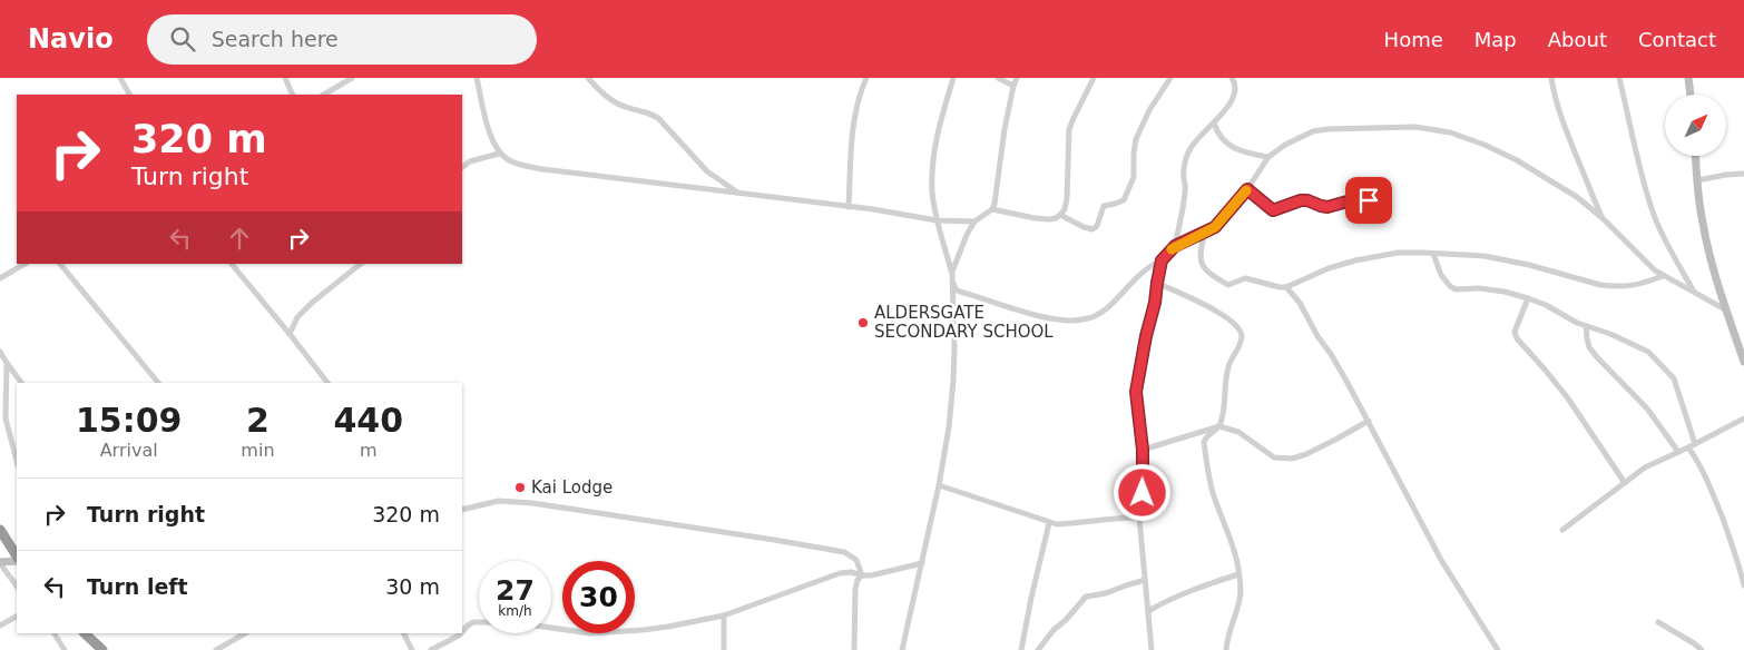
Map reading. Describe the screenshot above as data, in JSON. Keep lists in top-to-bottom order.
{
  "places": ["ALDERSGATE SECONDARY SCHOOL", "Kai Lodge"],
  "north": "top right",
  "page": {
    "header": "Navio",
    "search": "Search here",
    "nav": [
      "Home",
      "Map",
      "About",
      "Contact"
    ],
    "turn": ["320 m", "Turn right"],
    "eta": [
      "15:09",
      "Arrival",
      "2",
      "min",
      "440",
      "m"
    ],
    "list": [
      {
        "name": "Turn right",
        "value": "320 m"
      },
      {
        "name": "Turn left",
        "value": "30 m"
      }
    ],
    "speed": "27 km/h",
    "limit": "30"
  }
}
